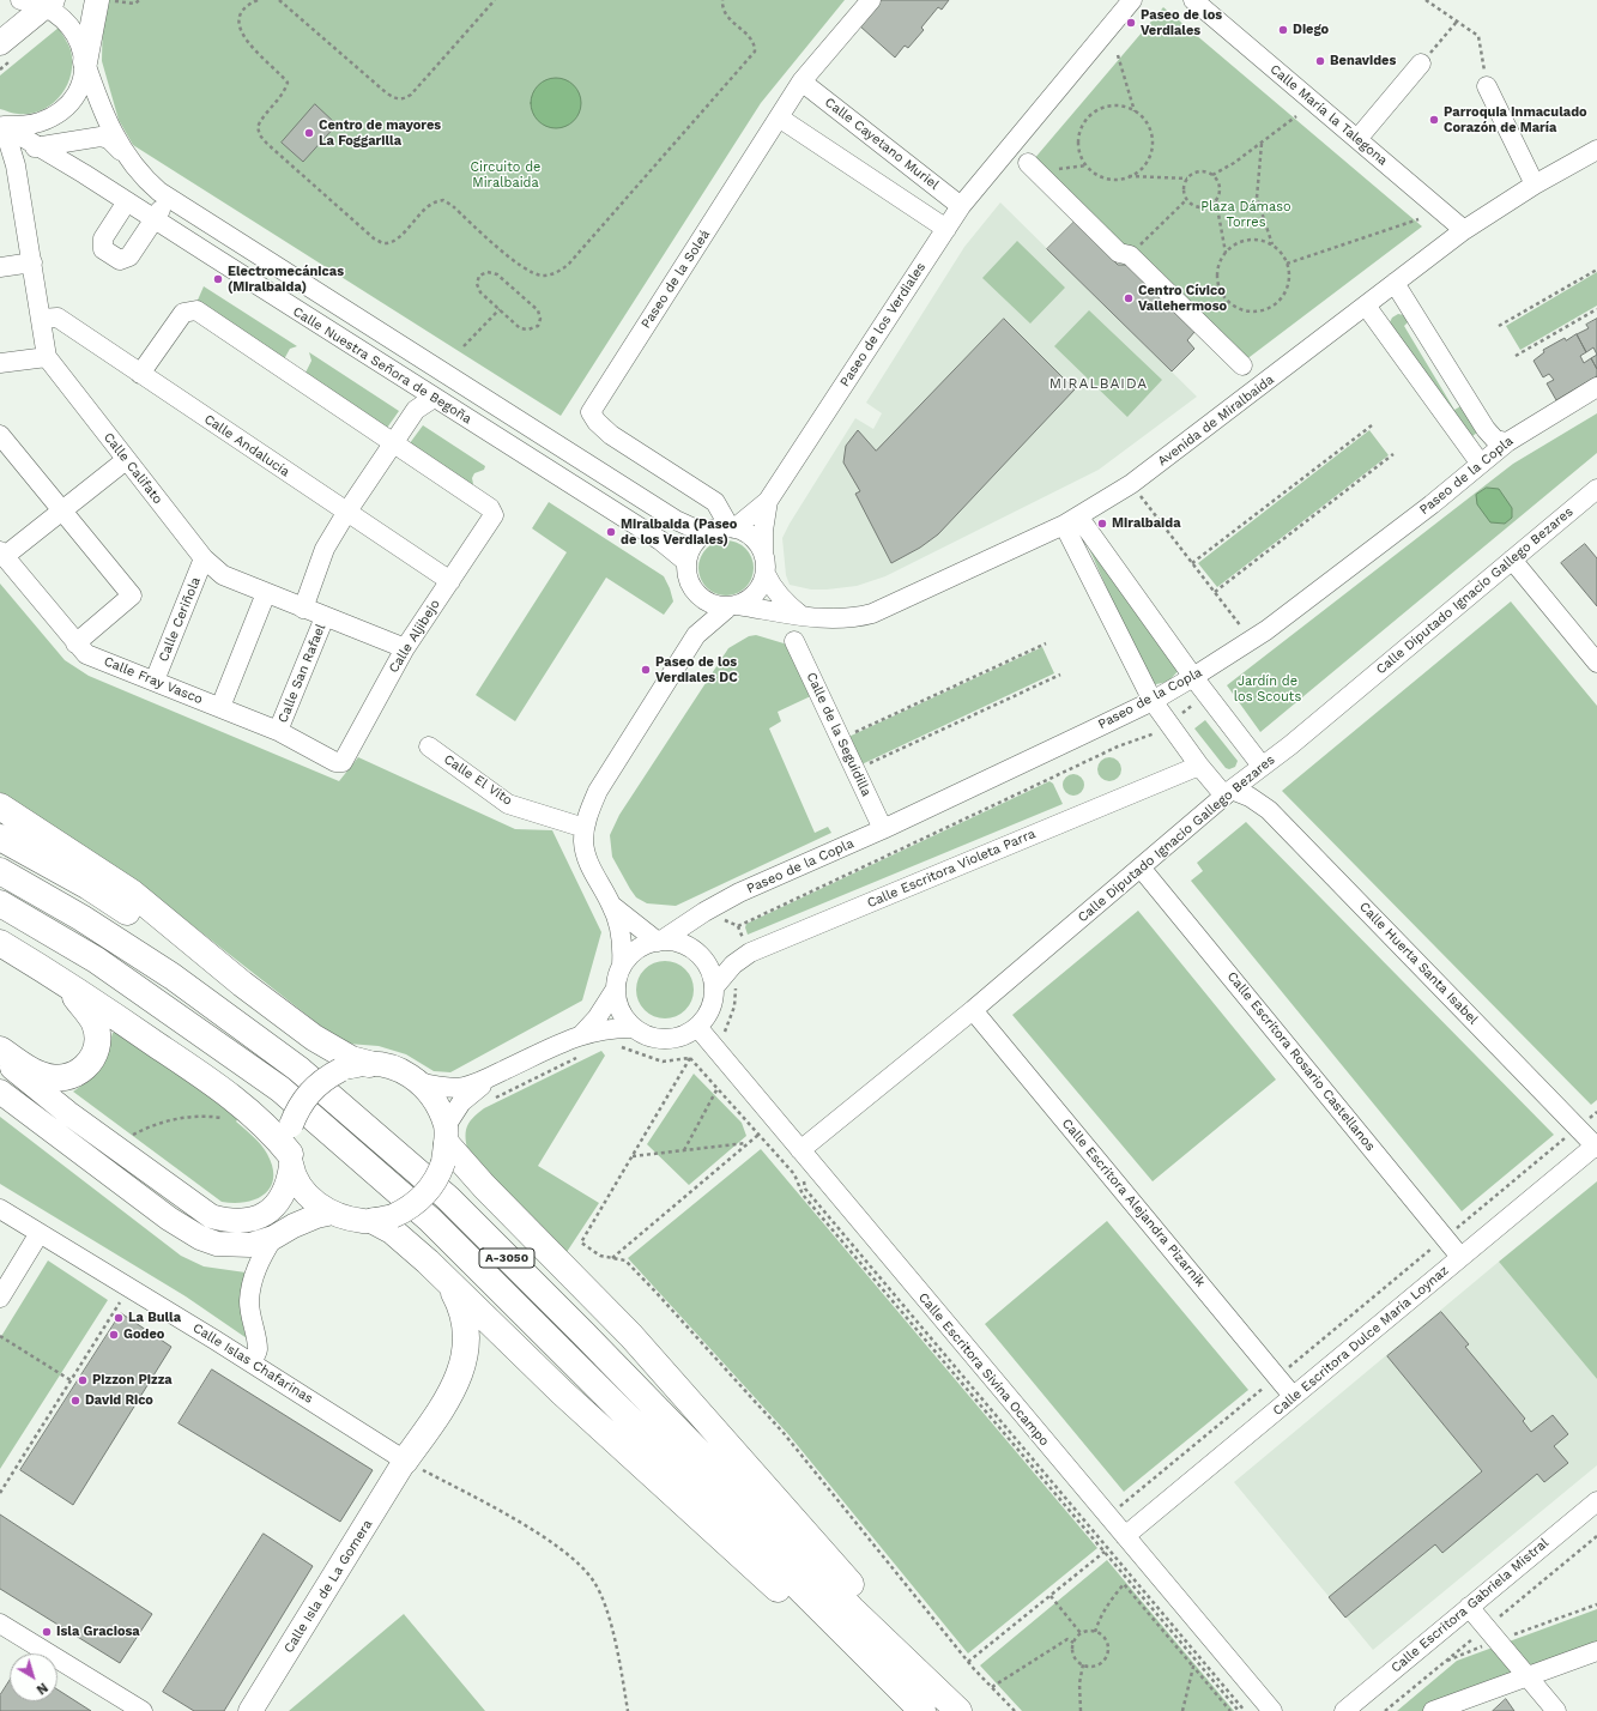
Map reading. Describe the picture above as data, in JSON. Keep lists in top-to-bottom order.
{
  "streets": {
    "highway": ["A-3050"],
    "main road": ["Calle Isla de La Gomera"],
    "street": [
      "Calle María la Talegona",
      "Calle Cayetano Muriel",
      "Paseo de la Soleá",
      "Paseo de los Verdiales",
      "Calle Nuestra Señora de Begoña",
      "Avenida de Miralbaida",
      "Calle Andalucía",
      "Calle Califato",
      "Paseo de la Copla",
      "Calle Diputado Ignacio Gallego Bezares",
      "Calle Ceriñola",
      "Calle Aljibejo",
      "Calle San Rafael",
      "Calle Fray Vasco",
      "Calle de la Seguidilla",
      "Calle El Vito",
      "Calle Escritora Violeta Parra",
      "Calle Huerta Santa Isabel",
      "Calle Escritora Rosario Castellanos",
      "Calle Escritora Alejandra Pizarnik",
      "Calle Escritora Dulce María Loynaz",
      "Calle Islas Chafarinas",
      "Calle Escritora Sivina Ocampo",
      "Calle Escritora Gabriela Mistral"
    ]
  },
  "crossings": [
    ["Calle María la Talegona", "Avenida de Miralbaida"],
    ["Calle Cayetano Muriel", "Paseo de la Soleá"],
    ["Calle Cayetano Muriel", "Paseo de los Verdiales"],
    ["Paseo de la Soleá", "Paseo de los Verdiales"],
    ["Paseo de la Soleá", "Calle Nuestra Señora de Begoña"],
    ["Paseo de la Soleá", "Avenida de Miralbaida"],
    ["Paseo de los Verdiales", "Calle Nuestra Señora de Begoña"],
    ["Paseo de los Verdiales", "Avenida de Miralbaida"],
    ["Calle Nuestra Señora de Begoña", "Avenida de Miralbaida"],
    ["Calle Nuestra Señora de Begoña", "Calle Califato"],
    ["Avenida de Miralbaida", "Calle Huerta Santa Isabel"],
    ["Calle Andalucía", "Calle Califato"],
    ["Calle Andalucía", "Calle Aljibejo"],
    ["Calle Califato", "Calle Ceriñola"],
    ["Calle Califato", "Calle Aljibejo"],
    ["Calle Califato", "Calle San Rafael"],
    ["Paseo de la Copla", "Calle de la Seguidilla"],
    ["Paseo de la Copla", "Calle Escritora Violeta Parra"],
    ["Paseo de la Copla", "Calle Huerta Santa Isabel"],
    ["Paseo de la Copla", "Calle Escritora Sivina Ocampo"],
    ["Calle Diputado Ignacio Gallego Bezares", "Calle Huerta Santa Isabel"],
    ["Calle Diputado Ignacio Gallego Bezares", "Calle Escritora Rosario Castellanos"],
    ["Calle Diputado Ignacio Gallego Bezares", "Calle Escritora Alejandra Pizarnik"],
    ["Calle Diputado Ignacio Gallego Bezares", "Calle Escritora Sivina Ocampo"],
    ["Calle Ceriñola", "Calle Fray Vasco"],
    ["Calle Aljibejo", "Calle Fray Vasco"],
    ["Calle San Rafael", "Calle Fray Vasco"],
    ["Calle Escritora Violeta Parra", "Calle Huerta Santa Isabel"],
    ["Calle Escritora Violeta Parra", "Calle Escritora Sivina Ocampo"],
    ["Calle Huerta Santa Isabel", "Calle Escritora Dulce María Loynaz"],
    ["Calle Escritora Rosario Castellanos", "Calle Escritora Dulce María Loynaz"],
    ["Calle Escritora Alejandra Pizarnik", "Calle Escritora Dulce María Loynaz"],
    ["Calle Escritora Dulce María Loynaz", "Calle Escritora Sivina Ocampo"],
    ["Calle Islas Chafarinas", "Calle Isla de La Gomera"]
  ],
  "districts": ["MIRALBAIDA"],
  "parks": ["Circuito de Miralbaida", "Plaza Dámaso Torres", "Jardín de los Scouts"],
  "places": [
    "Paseo de los Verdiales",
    "Diego",
    "Benavides",
    "Parroquia Inmaculado Corazón de María",
    "Centro de mayores La Foggarilla",
    "Electromecánicas (Miralbaida)",
    "Centro Cívico Vallehermoso",
    "Miralbaida",
    "Miralbaida (Paseo de los Verdiales)",
    "Paseo de los Verdiales DC",
    "La Bulla",
    "Godeo",
    "Pizzon Pizza",
    "David Rico",
    "Isla Graciosa"
  ],
  "north": "bottom right"
}
